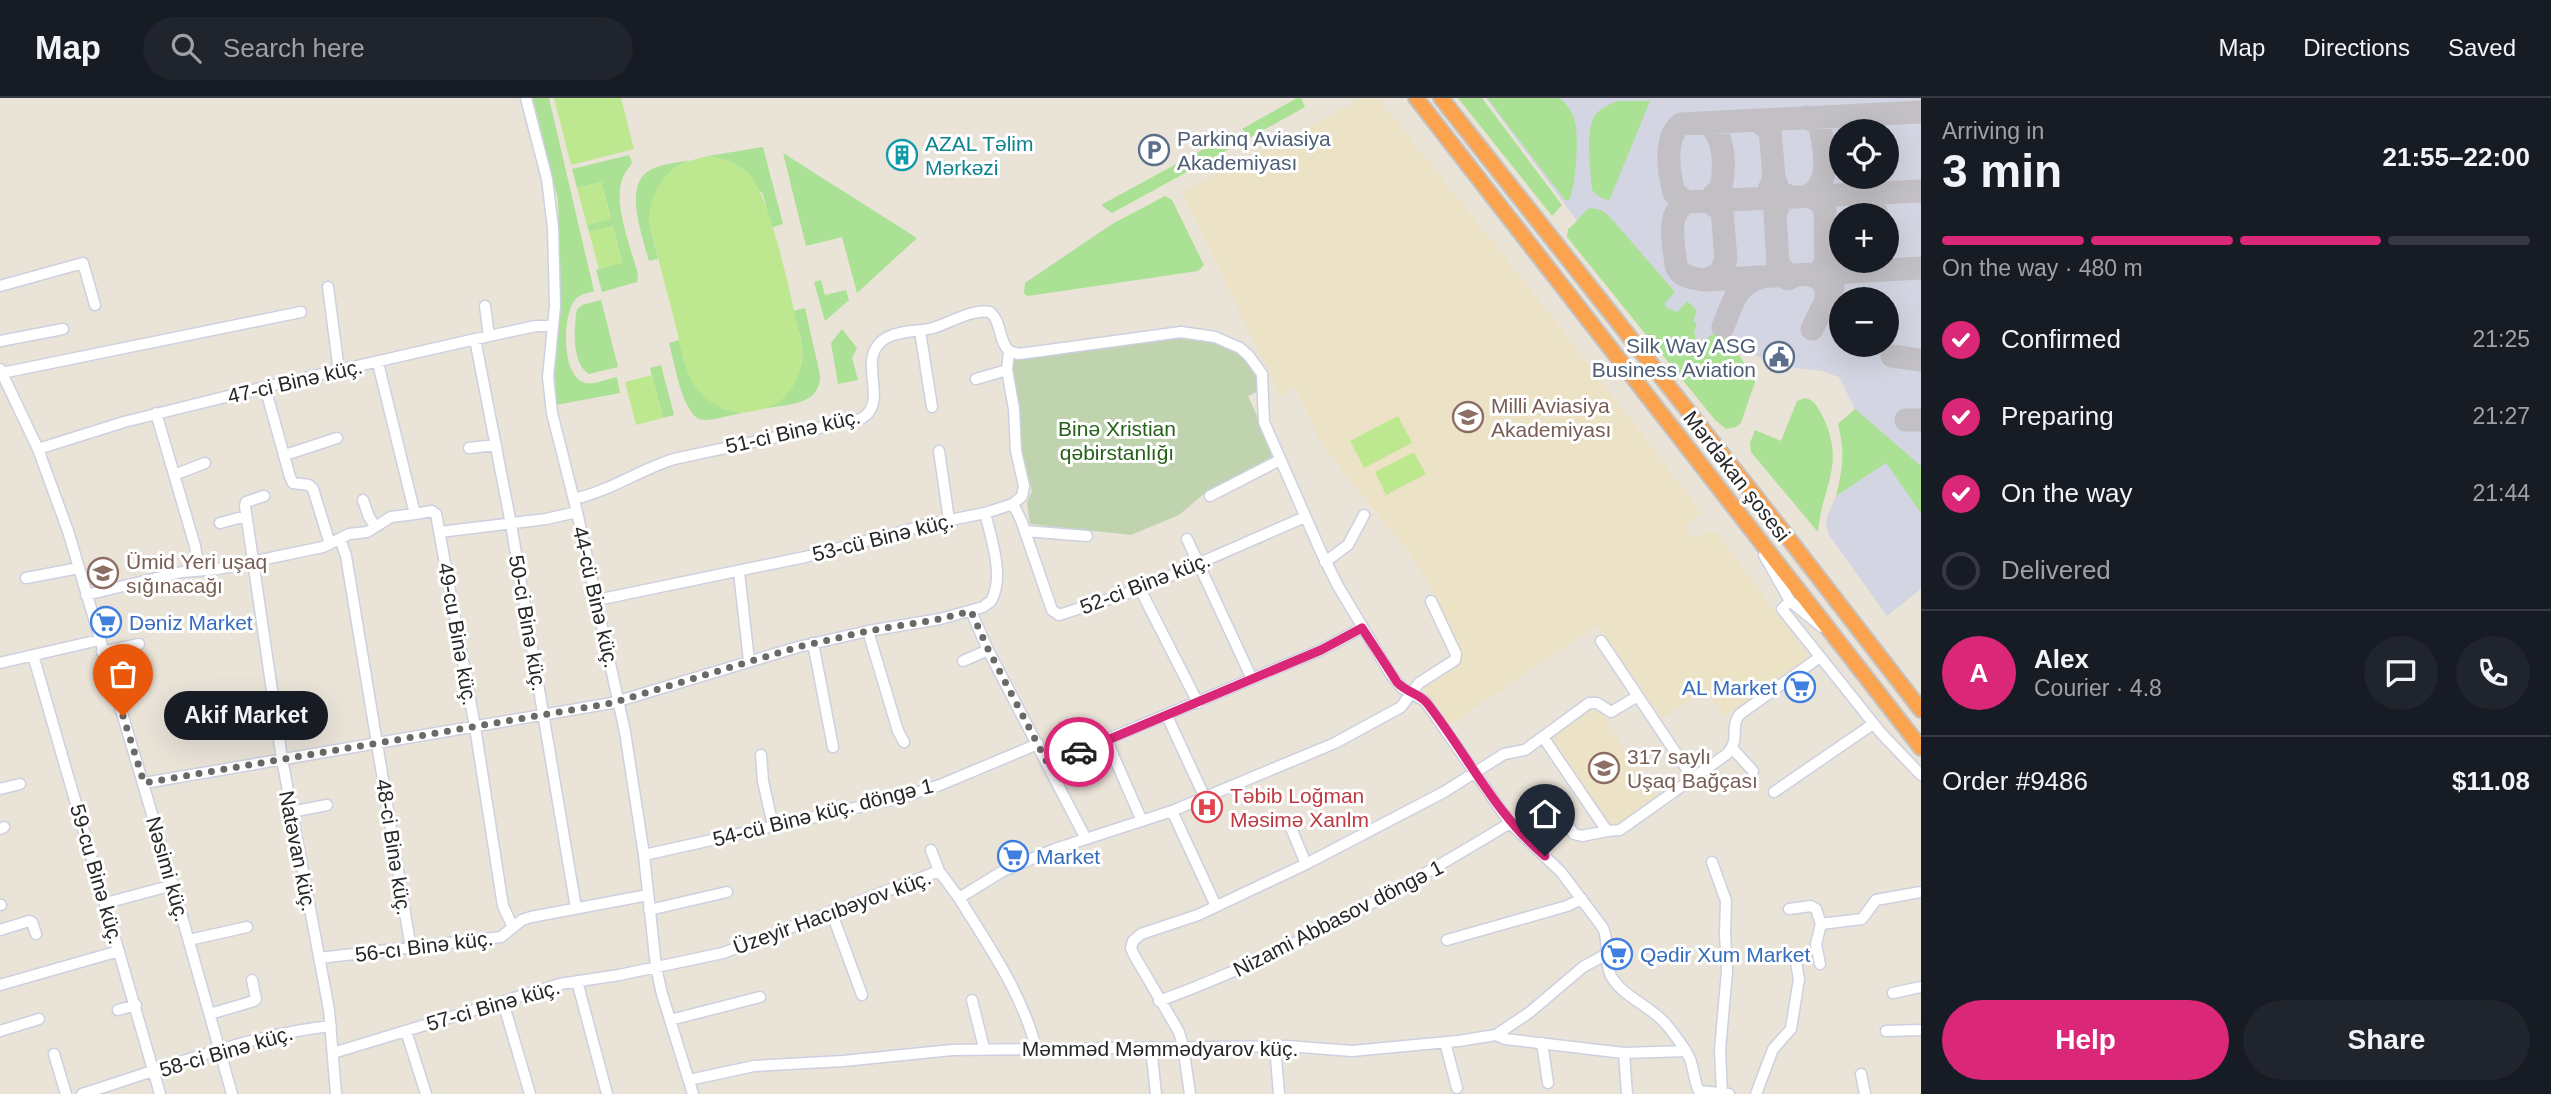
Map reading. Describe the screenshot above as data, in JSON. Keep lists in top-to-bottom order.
{
  "streets": {
    "highway": ["Mərdəkan şosesi"],
    "street": [
      "47-ci Binə küç.",
      "51-ci Binə küç.",
      "53-cü Binə küç.",
      "52-ci Binə küç.",
      "44-cü Binə küç.",
      "50-ci Binə küç.",
      "49-cu Binə küç.",
      "54-cü Binə küç. döngə 1",
      "48-ci Binə küç.",
      "Natəvan küç.",
      "Nəsimi küç.",
      "59-cu Binə küç.",
      "Üzeyir Hacıbəyov küç.",
      "Nizami Abbasov döngə 1",
      "56-cı Binə küç.",
      "57-ci Binə küç.",
      "Məmməd Məmmədyarov küç.",
      "58-ci Binə küç."
    ]
  },
  "crossings": [
    ["47-ci Binə küç.", "44-cü Binə küç."],
    ["47-ci Binə küç.", "50-ci Binə küç."],
    ["47-ci Binə küç.", "48-ci Binə küç."],
    ["47-ci Binə küç.", "Nəsimi küç."],
    ["51-ci Binə küç.", "44-cü Binə küç."],
    ["53-cü Binə küç.", "52-ci Binə küç."],
    ["53-cü Binə küç.", "44-cü Binə küç."],
    ["44-cü Binə küç.", "54-cü Binə küç. döngə 1"],
    ["44-cü Binə küç.", "Üzeyir Hacıbəyov küç."],
    ["44-cü Binə küç.", "56-cı Binə küç."],
    ["44-cü Binə küç.", "57-ci Binə küç."],
    ["44-cü Binə küç.", "Məmməd Məmmədyarov küç."],
    ["50-ci Binə küç.", "56-cı Binə küç."],
    ["49-cu Binə küç.", "56-cı Binə küç."],
    ["48-ci Binə küç.", "56-cı Binə küç."],
    ["Natəvan küç.", "56-cı Binə küç."],
    ["Natəvan küç.", "57-ci Binə küç."],
    ["Natəvan küç.", "58-ci Binə küç."],
    ["Nəsimi küç.", "58-ci Binə küç."],
    ["59-cu Binə küç.", "58-ci Binə küç."],
    ["Üzeyir Hacıbəyov küç.", "57-ci Binə küç."]
  ],
  "parks": ["Binə Xristian qəbirstanlığı"],
  "places": {
    "parking": ["Parkinq Aviasiya Akademiyası"],
    "building": ["AZAL Təlim Mərkəzi"],
    "public building": ["Silk Way ASG Business Aviation"],
    "school or university": ["Milli Aviasiya Akademiyası", "Ümid Yeri uşaq sığınacağı", "317 saylı Uşaq Bağçası"],
    "supermarket": [
      "Dəniz Market",
      "AL Market",
      "Market",
      "Qədir Xum Market"
    ],
    "other": ["Akif Market"],
    "hospital": ["Təbib Loğman Məsimə Xanlm"]
  },
  "page": {
    "header": "Map",
    "search": "Search here",
    "nav": ["Map", "Directions", "Saved"],
    "heading": ["3 min", "Arriving in", "21:55–22:00"],
    "panel": [
      "Alex",
      "Courier · 4.8",
      "Order #9486",
      "$11.08"
    ],
    "map_buttons": ["+", "−"],
    "bar": "On the way · 480 m",
    "list": [
      ["Confirmed", "21:25"],
      ["Preparing", "21:27"],
      ["On the way", "21:44"],
      "Delivered"
    ],
    "round": "A",
    "bubble": "Akif Market",
    "buttons": ["Help", "Share"]
  }
}
